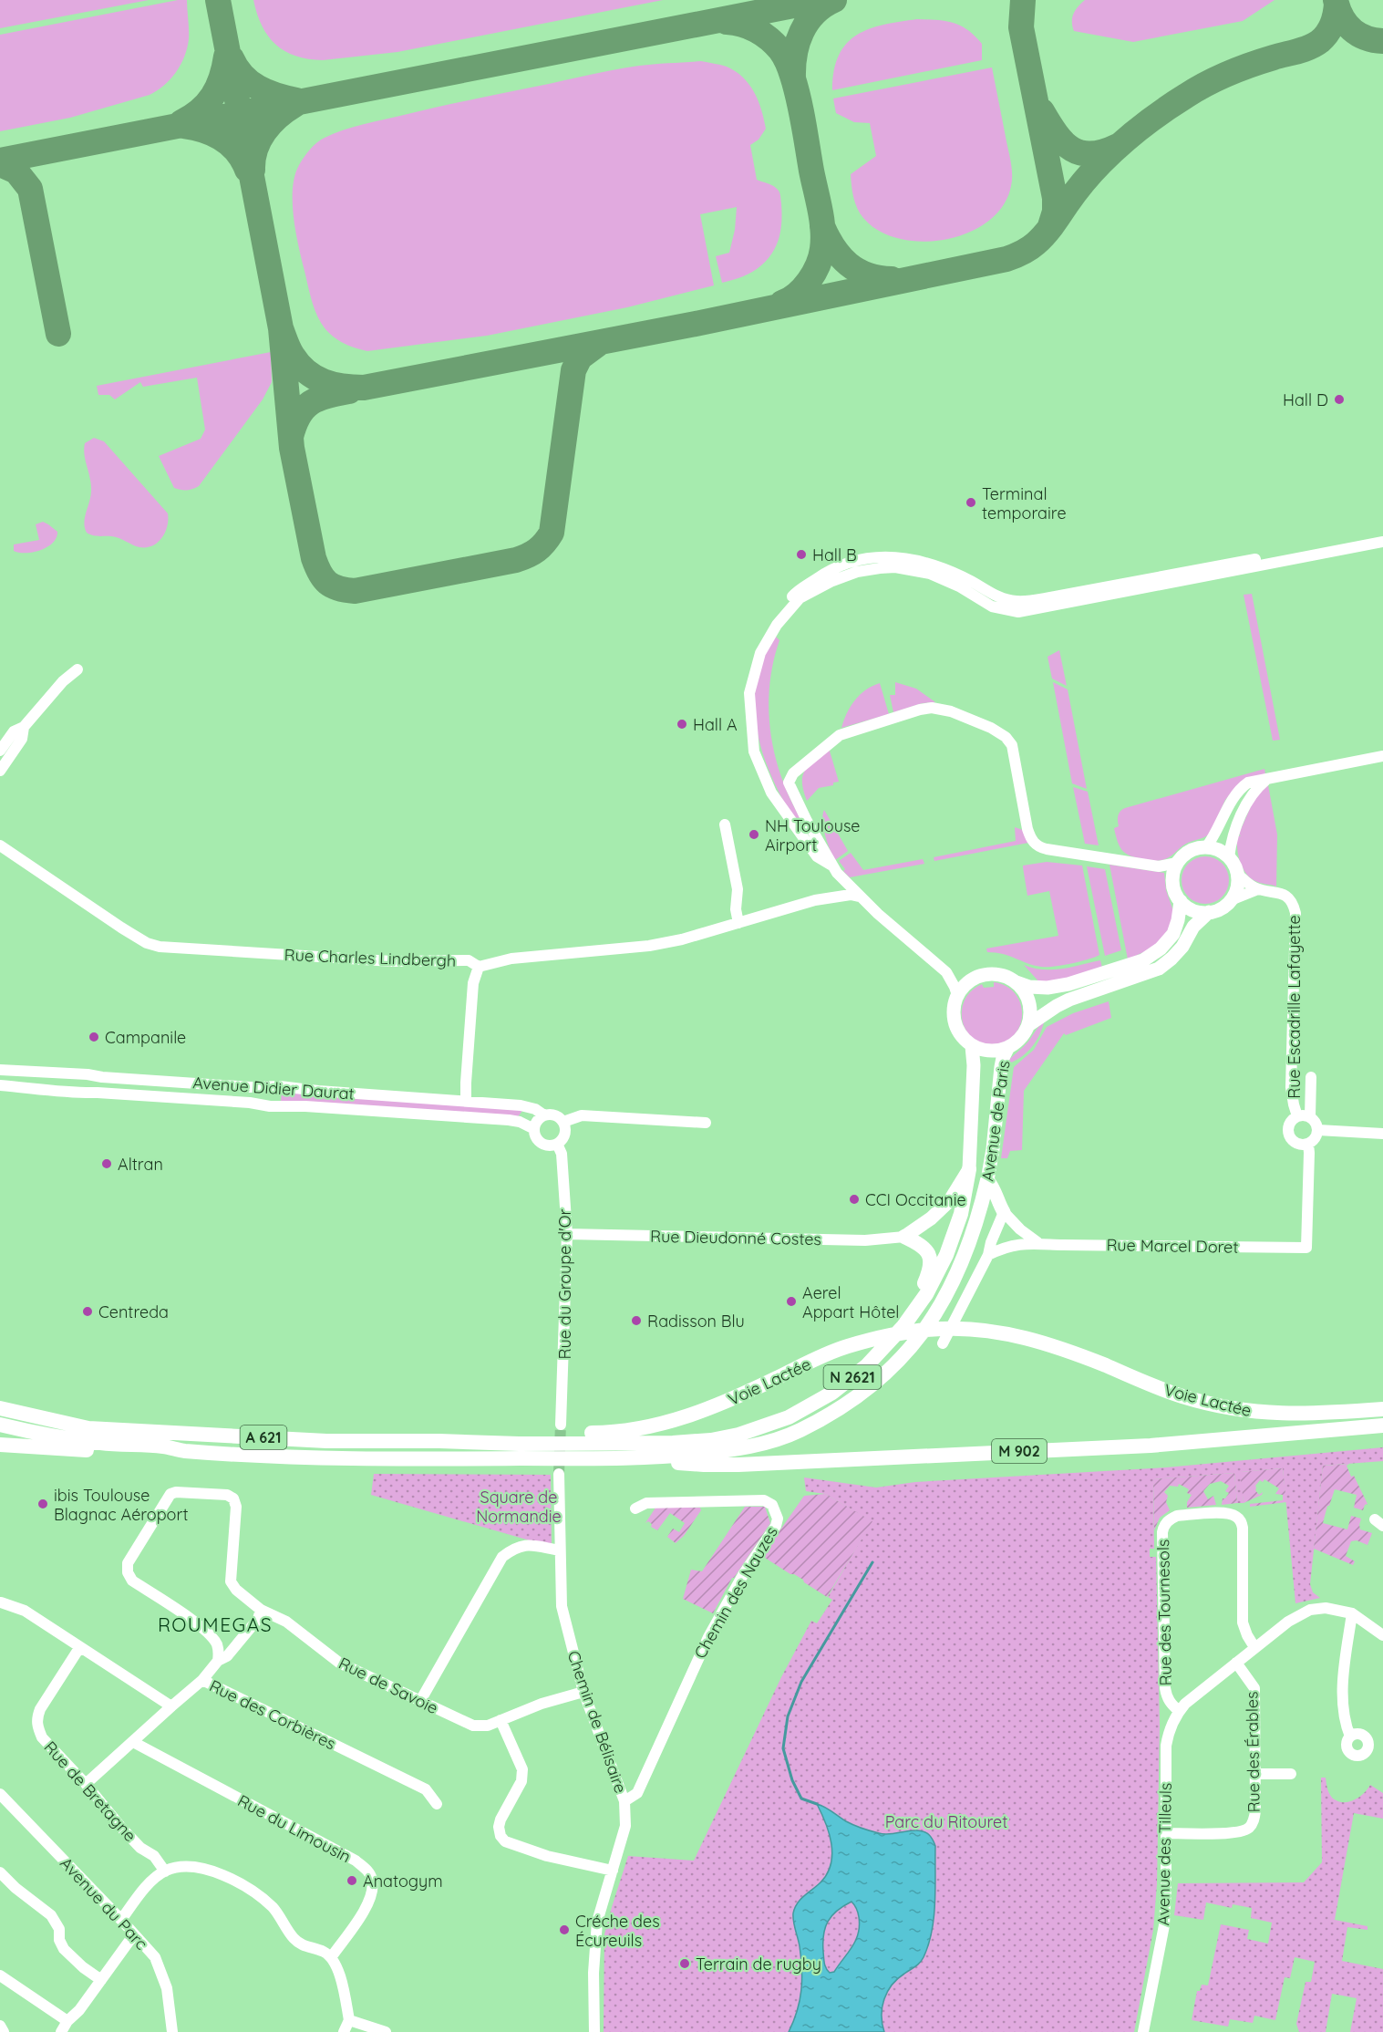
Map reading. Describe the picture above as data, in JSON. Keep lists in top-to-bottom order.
{
  "streets": {
    "highway": [
      "Avenue de Paris",
      "N 2621",
      "Voie Lactée",
      "A 621",
      "M 902"
    ],
    "street": [
      "Rue Charles Lindbergh",
      "Rue Escadrille Lafayette",
      "Avenue Didier Daurat",
      "Rue Dieudonné Costes",
      "Rue Marcel Doret",
      "Rue du Groupe d'Or",
      "Chemin des Nauzes",
      "Rue des Tournesols",
      "Rue de Savoie",
      "Rue des Corbières",
      "Chemin de Bélisaire",
      "Rue des Érables",
      "Rue de Bretagne",
      "Rue du Limousin",
      "Avenue des Tilleuls",
      "Avenue du Parc"
    ]
  },
  "crossings": [
    ["Rue Escadrille Lafayette", "Rue Marcel Doret"],
    ["Avenue Didier Daurat", "Rue du Groupe d'Or"],
    ["Avenue de Paris", "Voie Lactée"],
    ["Avenue de Paris", "A 621"],
    ["Rue Dieudonné Costes", "Rue du Groupe d'Or"],
    ["Voie Lactée", "A 621"],
    ["Chemin des Nauzes", "Chemin de Bélisaire"],
    ["Rue des Tournesols", "Avenue des Tilleuls"],
    ["Rue de Savoie", "Chemin de Bélisaire"],
    ["Rue des Érables", "Avenue des Tilleuls"]
  ],
  "districts": ["ROUMEGAS"],
  "parks": ["Square de Normandie", "Parc du Ritouret"],
  "places": [
    "Hall D",
    "Terminal temporaire",
    "Hall B",
    "Hall A",
    "NH Toulouse Airport",
    "Campanile",
    "Altran",
    "CCI Occitanie",
    "Aerel Appart Hôtel",
    "Centreda",
    "Radisson Blu",
    "ibis Toulouse Blagnac Aéroport",
    "Anatogym",
    "Créche des Écureuils",
    "Terrain de rugby"
  ]
}
